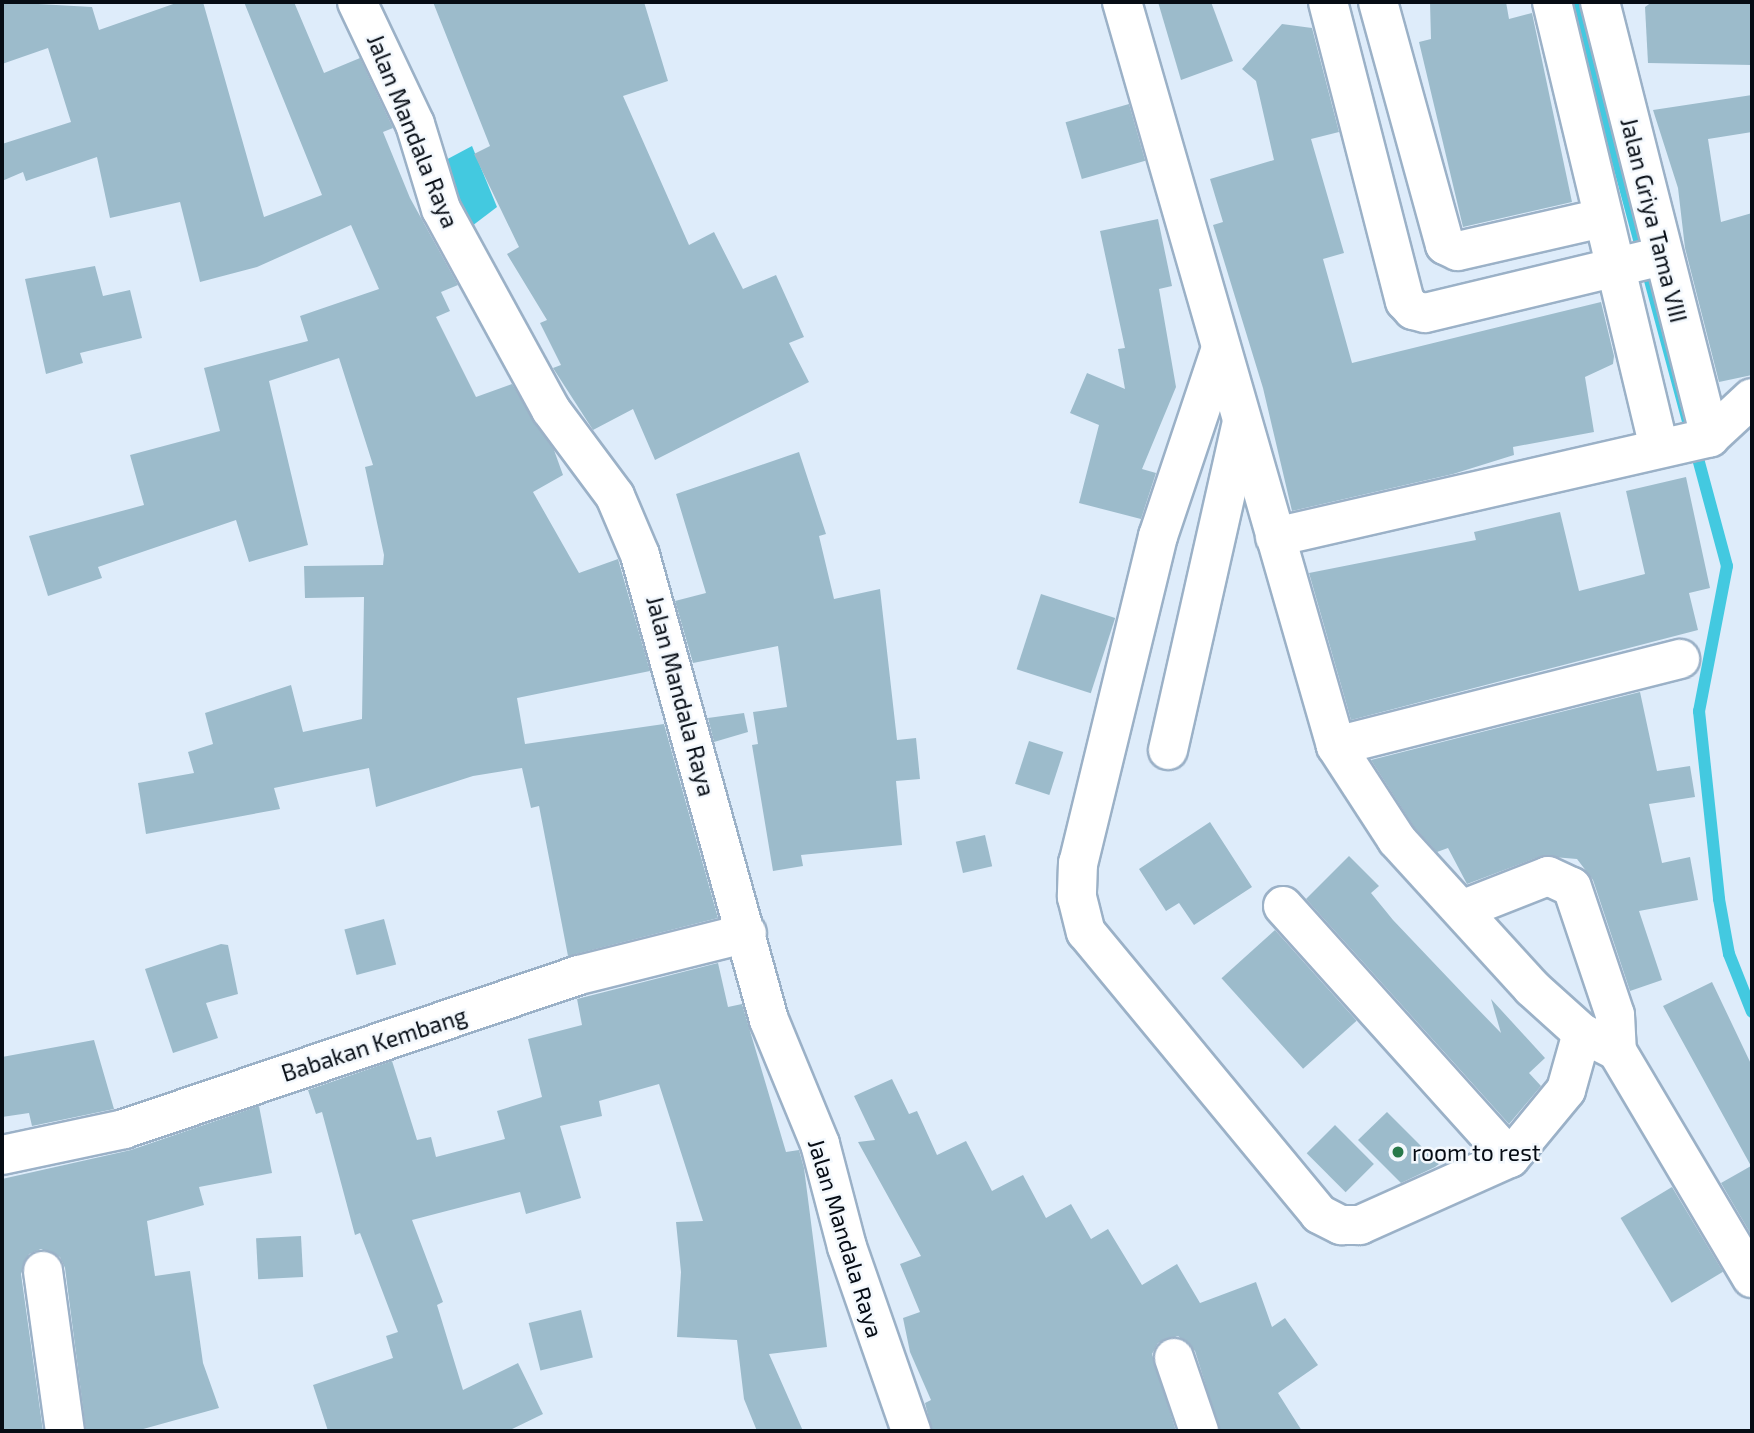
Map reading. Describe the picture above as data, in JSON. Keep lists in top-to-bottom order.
{
  "streets": {
    "street": ["Jalan Mandala Raya", "Jalan Griya Tama VIII", "Babakan Kembang"]
  },
  "crossings": [
    ["Jalan Mandala Raya", "Babakan Kembang"]
  ],
  "places": ["room to rest"]
}
